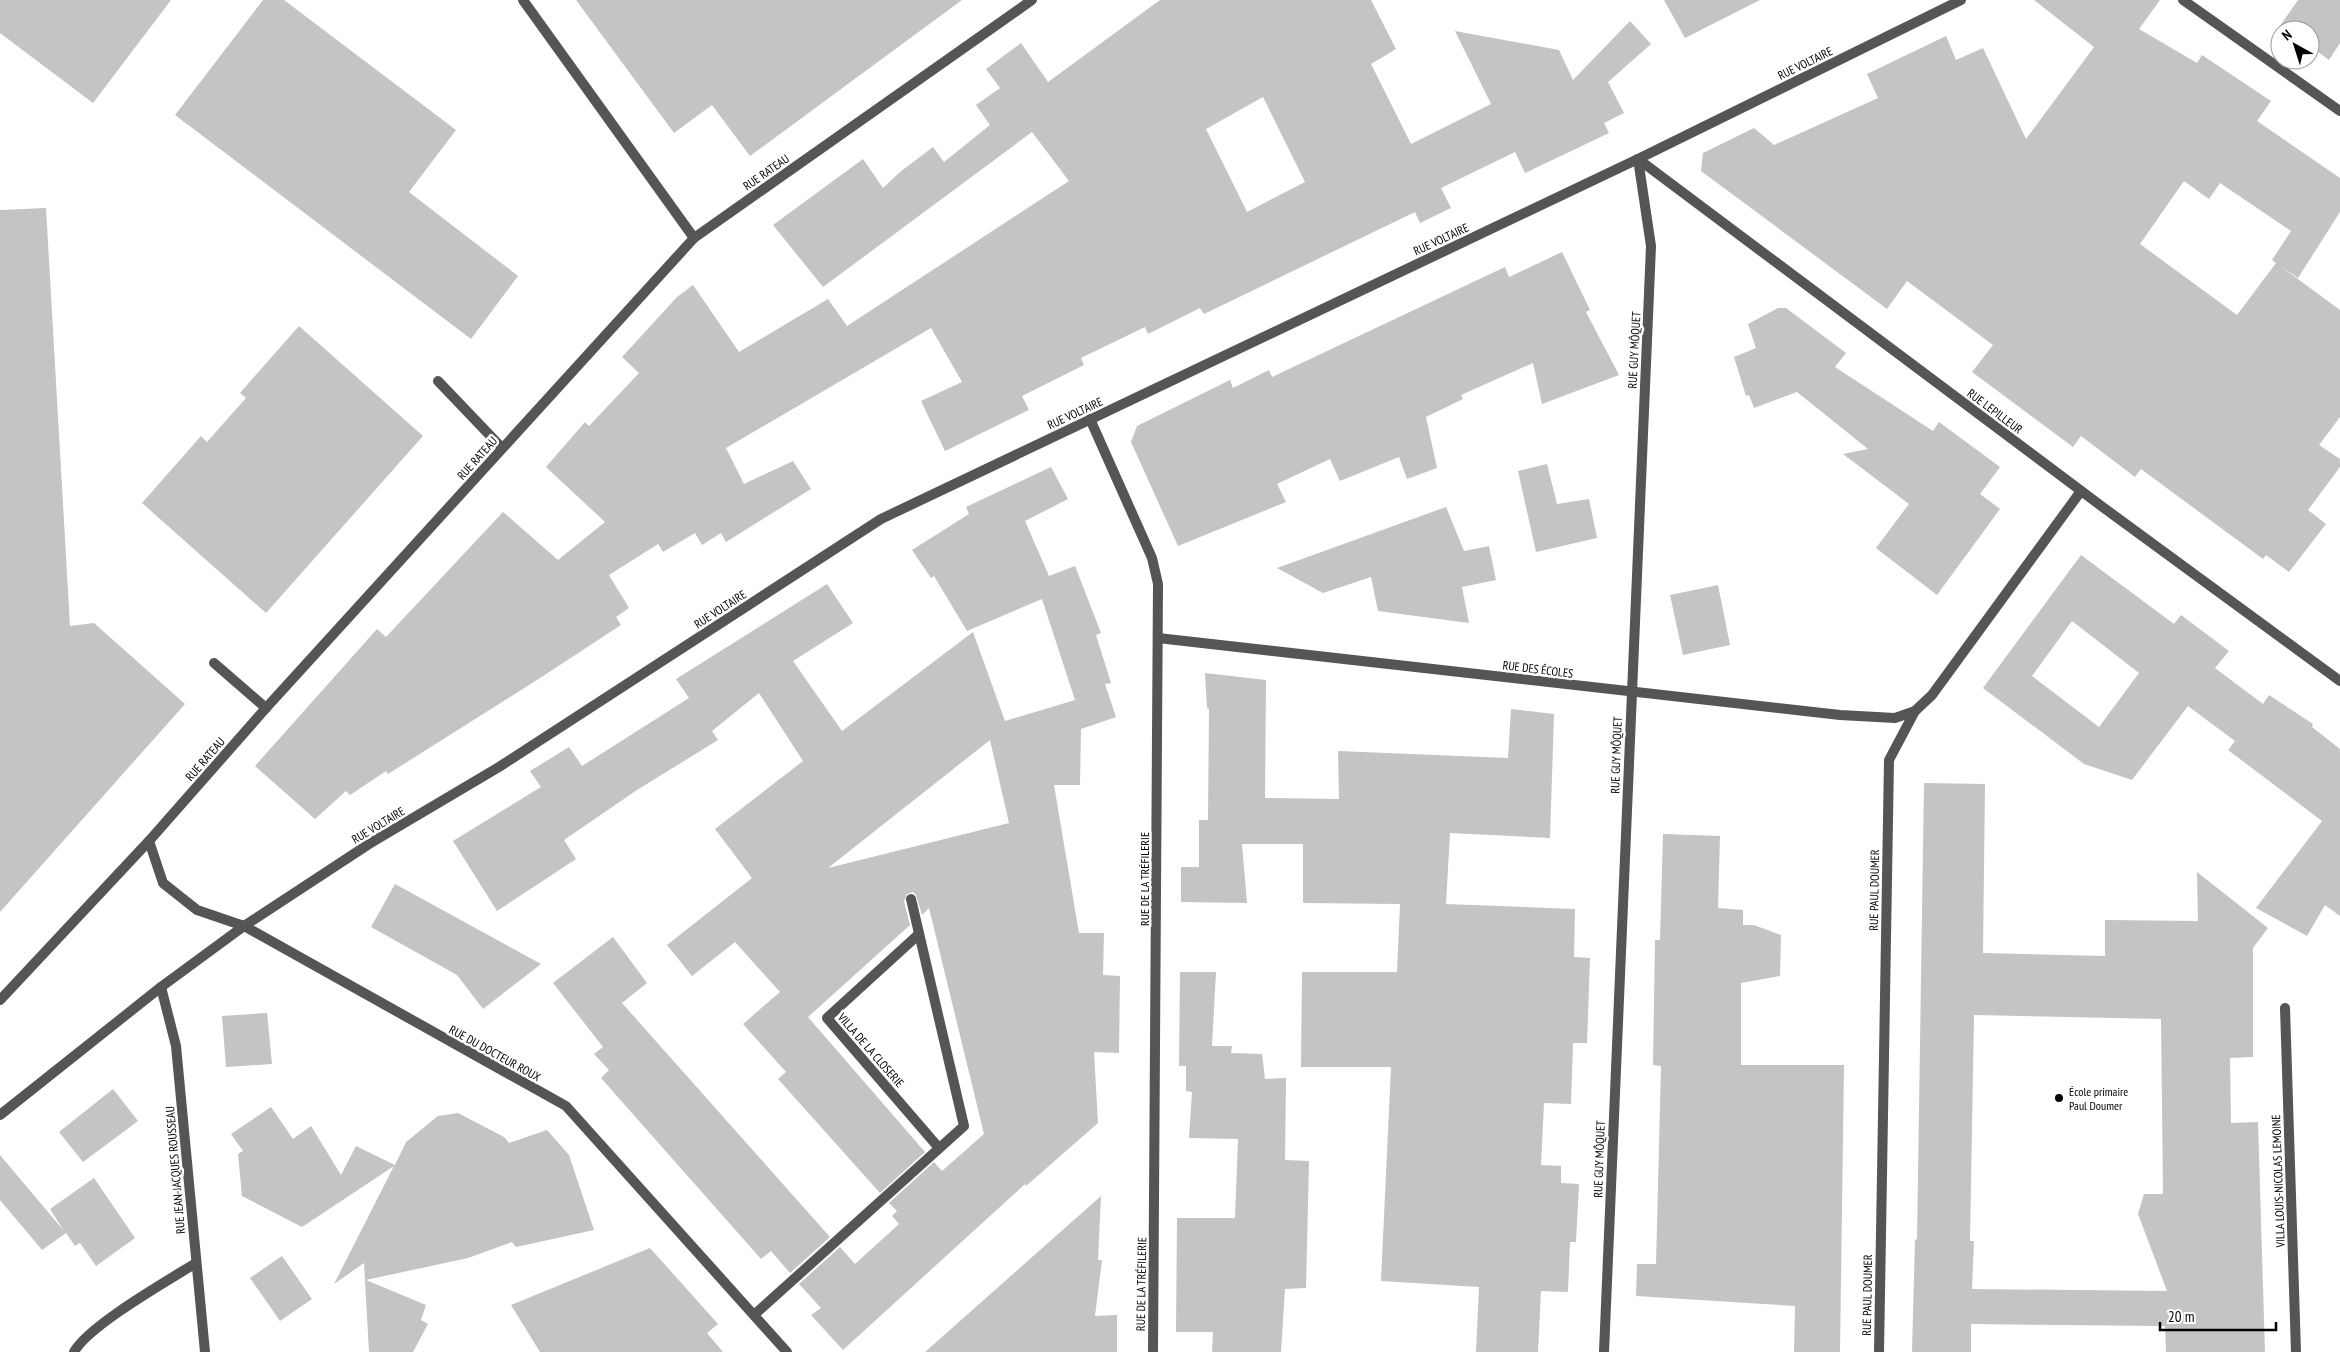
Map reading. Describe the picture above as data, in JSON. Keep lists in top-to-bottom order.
{
  "streets": {
    "street": [
      "RUE VOLTAIRE",
      "RUE RATEAU",
      "RUE GUY MÔQUET",
      "RUE LEPILLEUR",
      "RUE DES ÉCOLES",
      "RUE DE LA TRÉFILERIE",
      "RUE PAUL DOUMER",
      "VILLA DE LA CLOSERIE",
      "RUE DU DOCTEUR ROUX",
      "RUE JEAN-JACQUES ROUSSEAU",
      "VILLA LOUIS-NICOLAS LEMOINE"
    ]
  },
  "crossings": [
    ["RUE VOLTAIRE", "RUE GUY MÔQUET"],
    ["RUE VOLTAIRE", "RUE LEPILLEUR"],
    ["RUE VOLTAIRE", "RUE DE LA TRÉFILERIE"],
    ["RUE VOLTAIRE", "RUE DU DOCTEUR ROUX"],
    ["RUE VOLTAIRE", "RUE JEAN-JACQUES ROUSSEAU"],
    ["RUE RATEAU", "RUE DU DOCTEUR ROUX"],
    ["RUE GUY MÔQUET", "RUE LEPILLEUR"],
    ["RUE GUY MÔQUET", "RUE DES ÉCOLES"],
    ["RUE LEPILLEUR", "RUE PAUL DOUMER"],
    ["RUE DES ÉCOLES", "RUE DE LA TRÉFILERIE"],
    ["RUE DES ÉCOLES", "RUE PAUL DOUMER"]
  ],
  "places": ["École primaire Paul Doumer"],
  "scale_bar": "20 m",
  "north": "top left"
}
